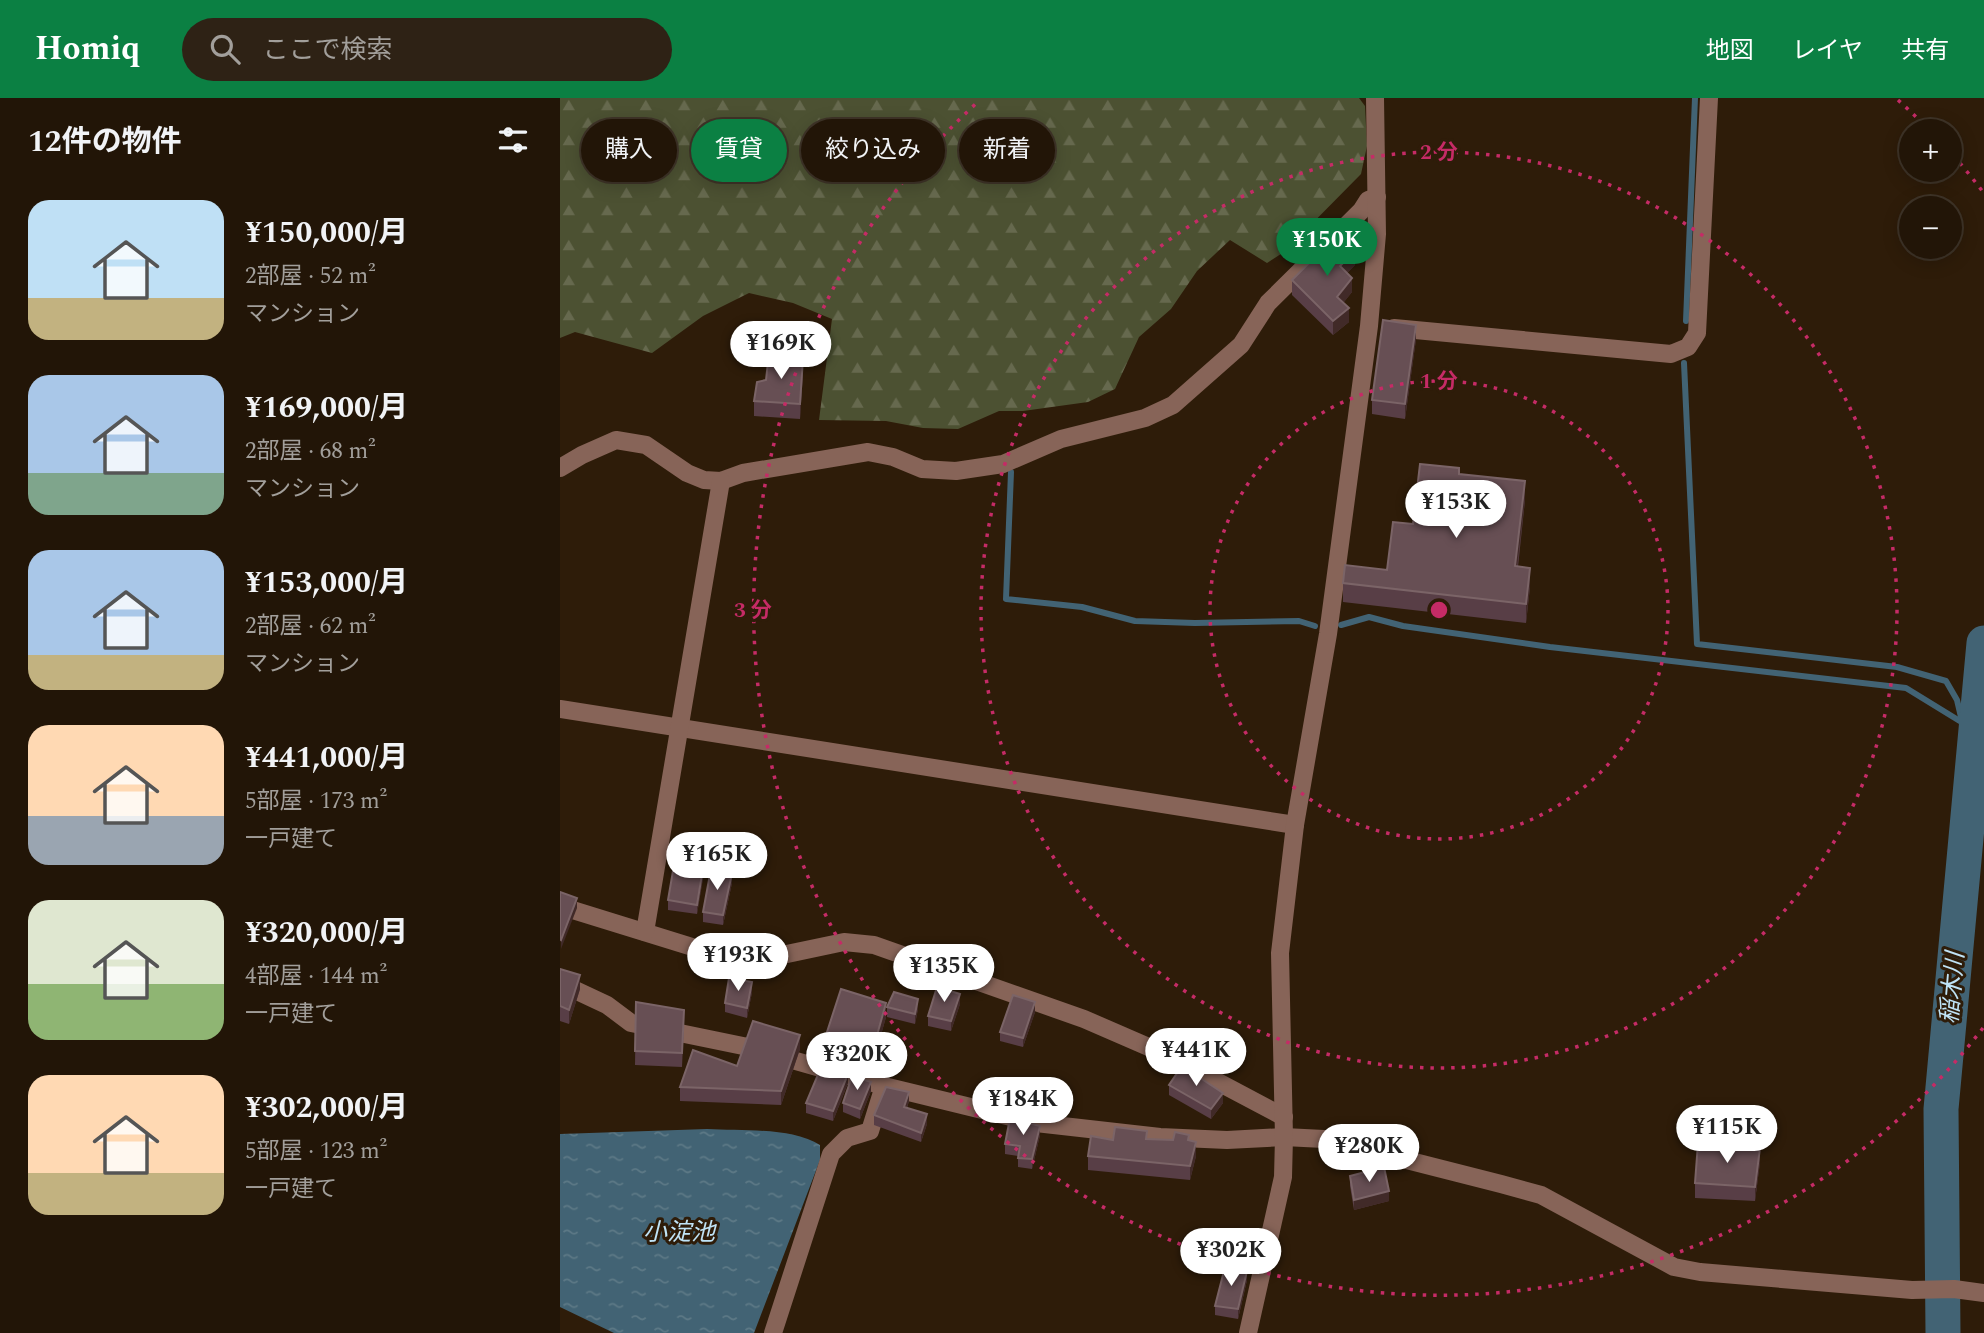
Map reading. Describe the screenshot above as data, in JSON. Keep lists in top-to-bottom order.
{
  "water": ["稲木川", "小淀池"],
  "page": {
    "header": "Homiq",
    "search": "ここで検索",
    "nav": ["地図", "レイヤ", "共有"],
    "heading": "12件の物件",
    "map_buttons": ["+", "−"],
    "chip": [
      "購入",
      "賃貸",
      "絞り込み",
      "新着"
    ],
    "list": [
      {
        "name": "¥150,000/月",
        "note": "2部屋 · 52 m² · マンション"
      },
      {
        "name": "¥169,000/月",
        "note": "2部屋 · 68 m² · マンション"
      },
      {
        "name": "¥153,000/月",
        "note": "2部屋 · 62 m² · マンション"
      },
      {
        "name": "¥441,000/月",
        "note": "5部屋 · 173 m² · 一戸建て"
      },
      {
        "name": "¥320,000/月",
        "note": "4部屋 · 144 m² · 一戸建て"
      },
      {
        "name": "¥302,000/月",
        "note": "5部屋 · 123 m² · 一戸建て"
      }
    ],
    "price": [
      "¥150K",
      "¥169K",
      "¥153K",
      "¥165K",
      "¥193K",
      "¥135K",
      "¥441K",
      "¥320K",
      "¥184K",
      "¥115K",
      "¥280K",
      "¥302K"
    ]
  },
  "rings": ["2 分", "1 分", "3 分"]
}
